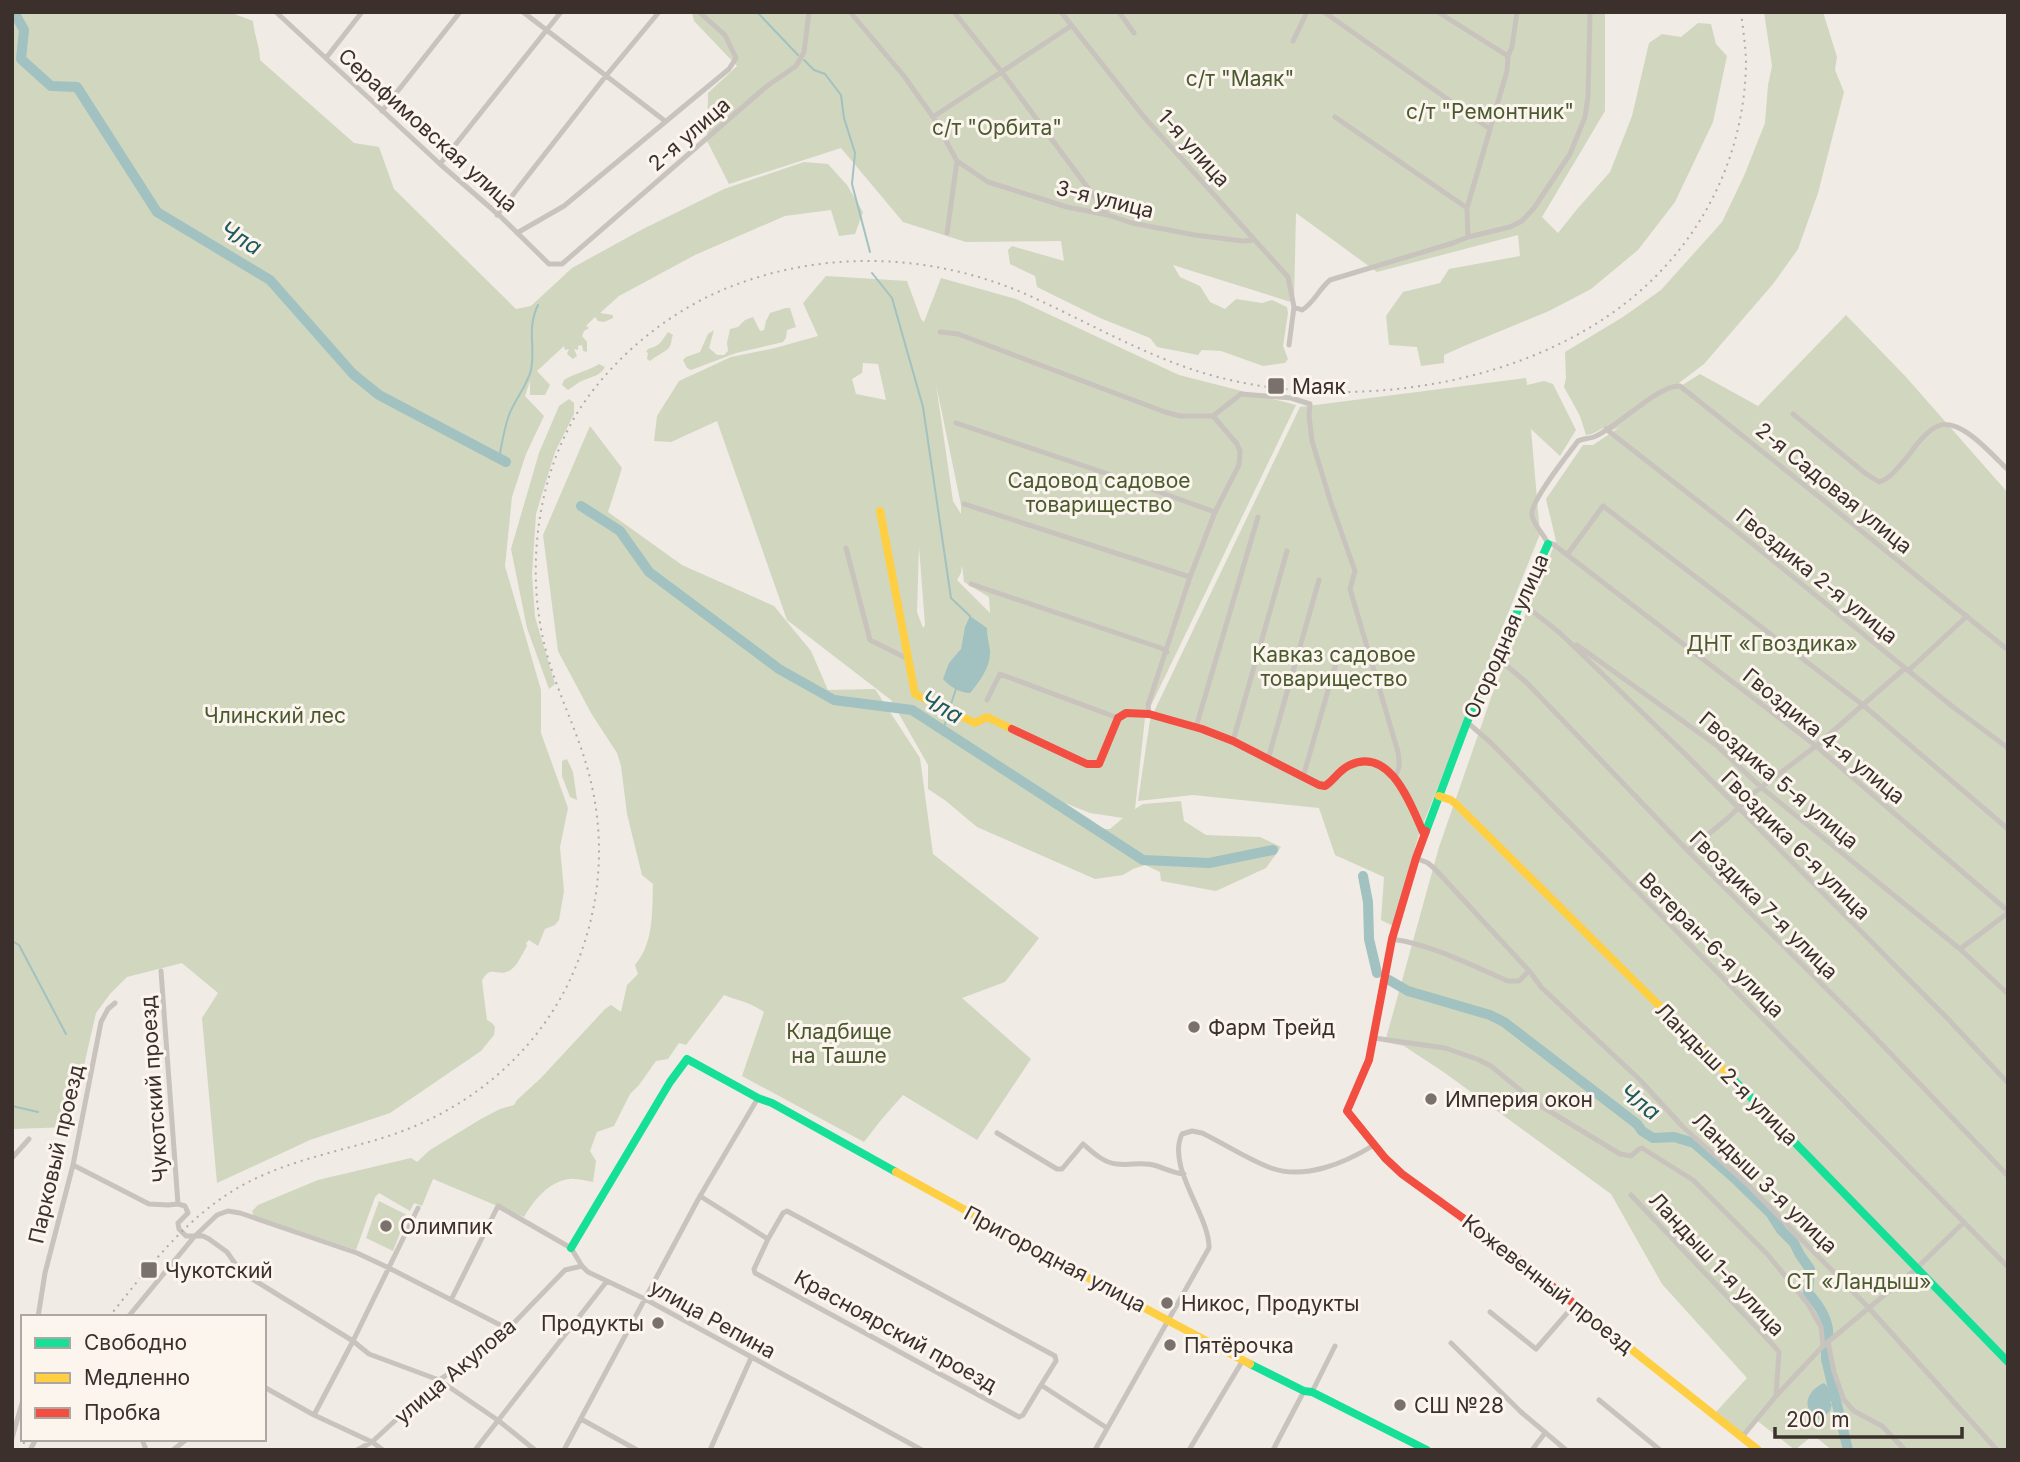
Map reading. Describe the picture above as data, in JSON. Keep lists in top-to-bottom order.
{
  "streets": {
    "street": [
      "Серафимовская улица",
      "2-я улица",
      "1-я улица",
      "3-я улица",
      "2-я Садовая улица",
      "Гвоздика 2-я улица",
      "Огородная улица",
      "Гвоздика 4-я улица",
      "Гвоздика 5-я улица",
      "Гвоздика 6-я улица",
      "Гвоздика 7-я улица",
      "Ветеран-6-я улица",
      "Ландыш 2-я улица",
      "Чукотский проезд",
      "Парковый проезд",
      "Ландыш 3-я улица",
      "Пригородная улица",
      "Ландыш 1-я улица",
      "Кожевенный проезд",
      "улица Репина",
      "Красноярский проезд",
      "улица Акулова"
    ]
  },
  "crossings": [
    ["Серафимовская улица", "2-я улица"],
    ["1-я улица", "3-я улица"],
    ["2-я Садовая улица", "Огородная улица"],
    ["Гвоздика 2-я улица", "Огородная улица"],
    ["Огородная улица", "Гвоздика 4-я улица"],
    ["Огородная улица", "Гвоздика 5-я улица"],
    ["Огородная улица", "Гвоздика 7-я улица"],
    ["Огородная улица", "Ветеран-6-я улица"],
    ["Огородная улица", "Ландыш 2-я улица"],
    ["Огородная улица", "Ландыш 3-я улица"],
    ["Огородная улица", "Кожевенный проезд"],
    ["Гвоздика 5-я улица", "Гвоздика 6-я улица"],
    ["Чукотский проезд", "Парковый проезд"],
    ["Пригородная улица", "улица Репина"],
    ["улица Репина", "улица Акулова"]
  ],
  "water": ["Чла"],
  "parks": [
    "с/т \"Маяк\"",
    "с/т \"Ремонтник\"",
    "с/т \"Орбита\"",
    "Садовод садовое товарищество",
    "ДНТ «Гвоздика»",
    "Кавказ садовое товарищество",
    "Члинский лес",
    "Кладбище на Ташле",
    "СТ «Ландыш»"
  ],
  "places": {
    "transit": ["Маяк", "Чукотский"],
    "other": [
      "Фарм Трейд",
      "Империя окон",
      "Олимпик",
      "Никос, Продукты",
      "Продукты",
      "Пятёрочка",
      "СШ №28"
    ]
  },
  "legend": ["Свободно", "Медленно", "Пробка"],
  "scale_bar": "200 m"
}
